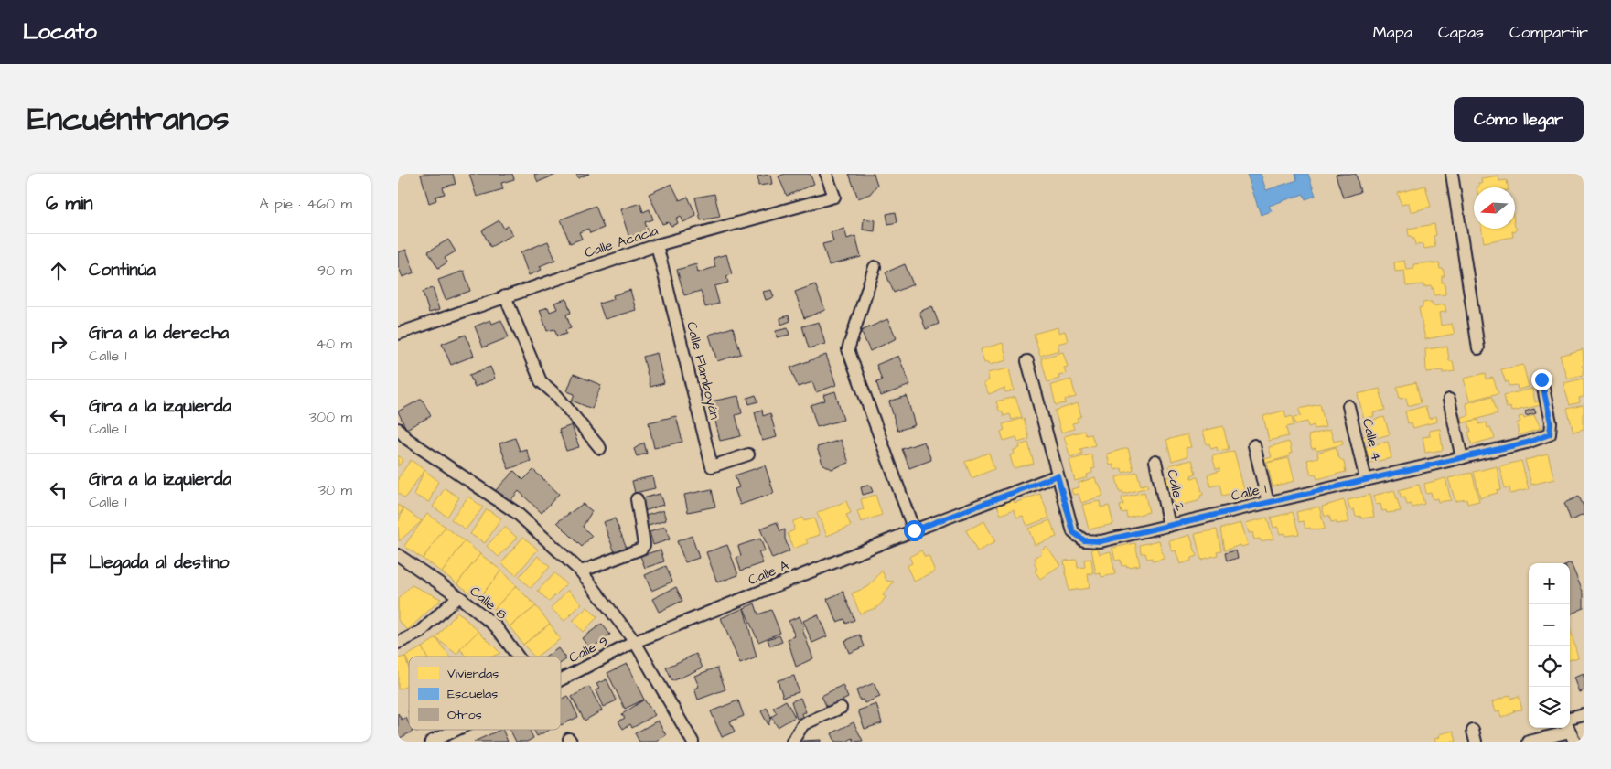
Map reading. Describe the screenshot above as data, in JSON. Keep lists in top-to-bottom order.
{
  "streets": {
    "street": [
      "Calle Acacia",
      "Calle Flamboyán",
      "Calle 4",
      "Calle 2",
      "Calle 1",
      "Calle A",
      "Calle 8",
      "Calle 9"
    ]
  },
  "crossings": [
    ["Calle Acacia", "Calle Flamboyán"],
    ["Calle 4", "Calle 1"],
    ["Calle 2", "Calle 1"],
    ["Calle 1", "Calle A"],
    ["Calle A", "Calle 9"]
  ],
  "legend": ["Viviendas", "Escuelas", "Otros"],
  "north": "left",
  "page": {
    "header": "Locato",
    "nav": ["Mapa", "Capas", "Compartir"],
    "title": "Encuéntranos",
    "buttons": "Cómo llegar",
    "heading": ["6 min", "A pie · 460 m"],
    "list": [
      ["Continúa", "90 m"],
      ["Gira a la derecha", "Calle 1", "40 m"],
      ["Gira a la izquierda", "Calle 1", "300 m"],
      ["Gira a la izquierda", "Calle 1", "30 m"],
      "Llegada al destino"
    ],
    "map_buttons": ["+", "−"]
  }
}
